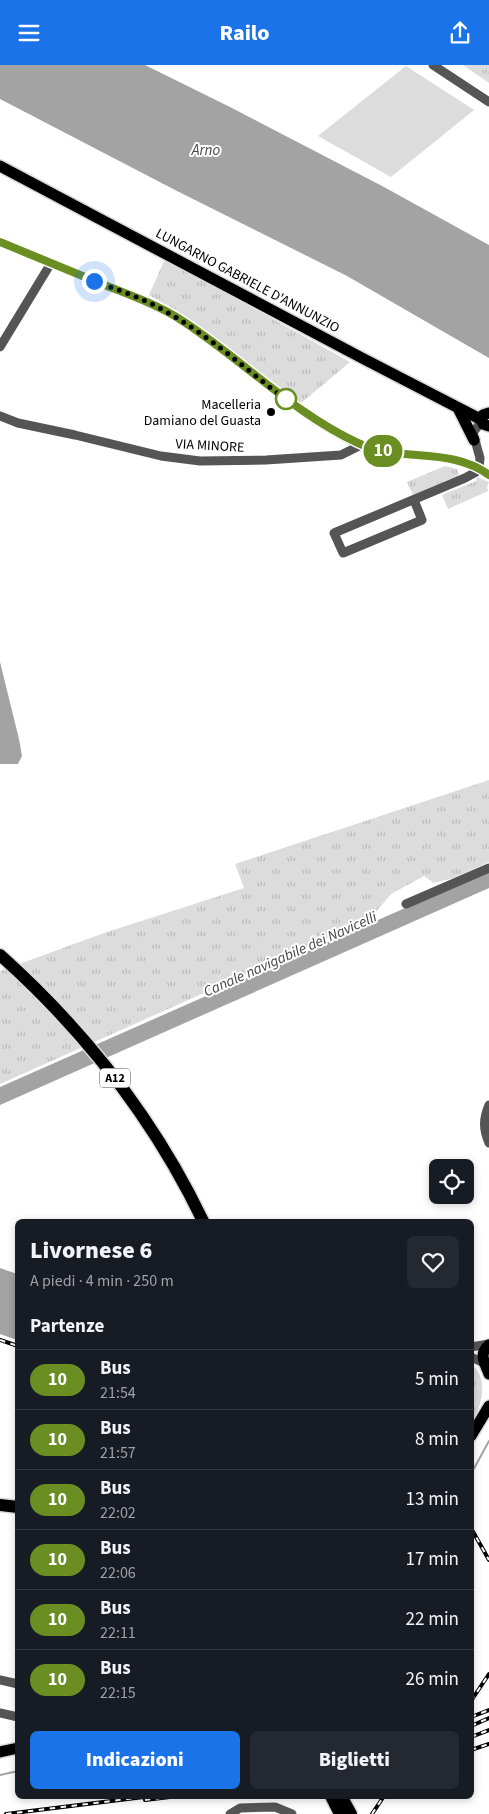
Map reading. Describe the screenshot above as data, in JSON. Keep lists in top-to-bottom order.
{
  "streets": {
    "highway": ["A12"],
    "main road": ["LUNGARNO GABRIELE D'ANNUNZIO"],
    "street": ["VIA MINORE"]
  },
  "water": ["Arno", "Canale navigabile dei Navicelli"],
  "places": ["Macelleria Damiano del Guasta"],
  "lines": ["bus line 10"],
  "page": {
    "header": "Railo",
    "on_map": "10",
    "heading": [
      ["Livornese 6", "A piedi · 4 min · 250 m"],
      "Partenze"
    ],
    "list": [
      {
        "mark": "10",
        "name": "Bus",
        "note": "21:54",
        "value": "5 min"
      },
      {
        "mark": "10",
        "name": "Bus",
        "note": "21:57",
        "value": "8 min"
      },
      {
        "mark": "10",
        "name": "Bus",
        "note": "22:02",
        "value": "13 min"
      },
      {
        "mark": "10",
        "name": "Bus",
        "note": "22:06",
        "value": "17 min"
      },
      {
        "mark": "10",
        "name": "Bus",
        "note": "22:11",
        "value": "22 min"
      },
      {
        "mark": "10",
        "name": "Bus",
        "note": "22:15",
        "value": "26 min"
      }
    ],
    "buttons": ["Indicazioni", "Biglietti"]
  }
}
